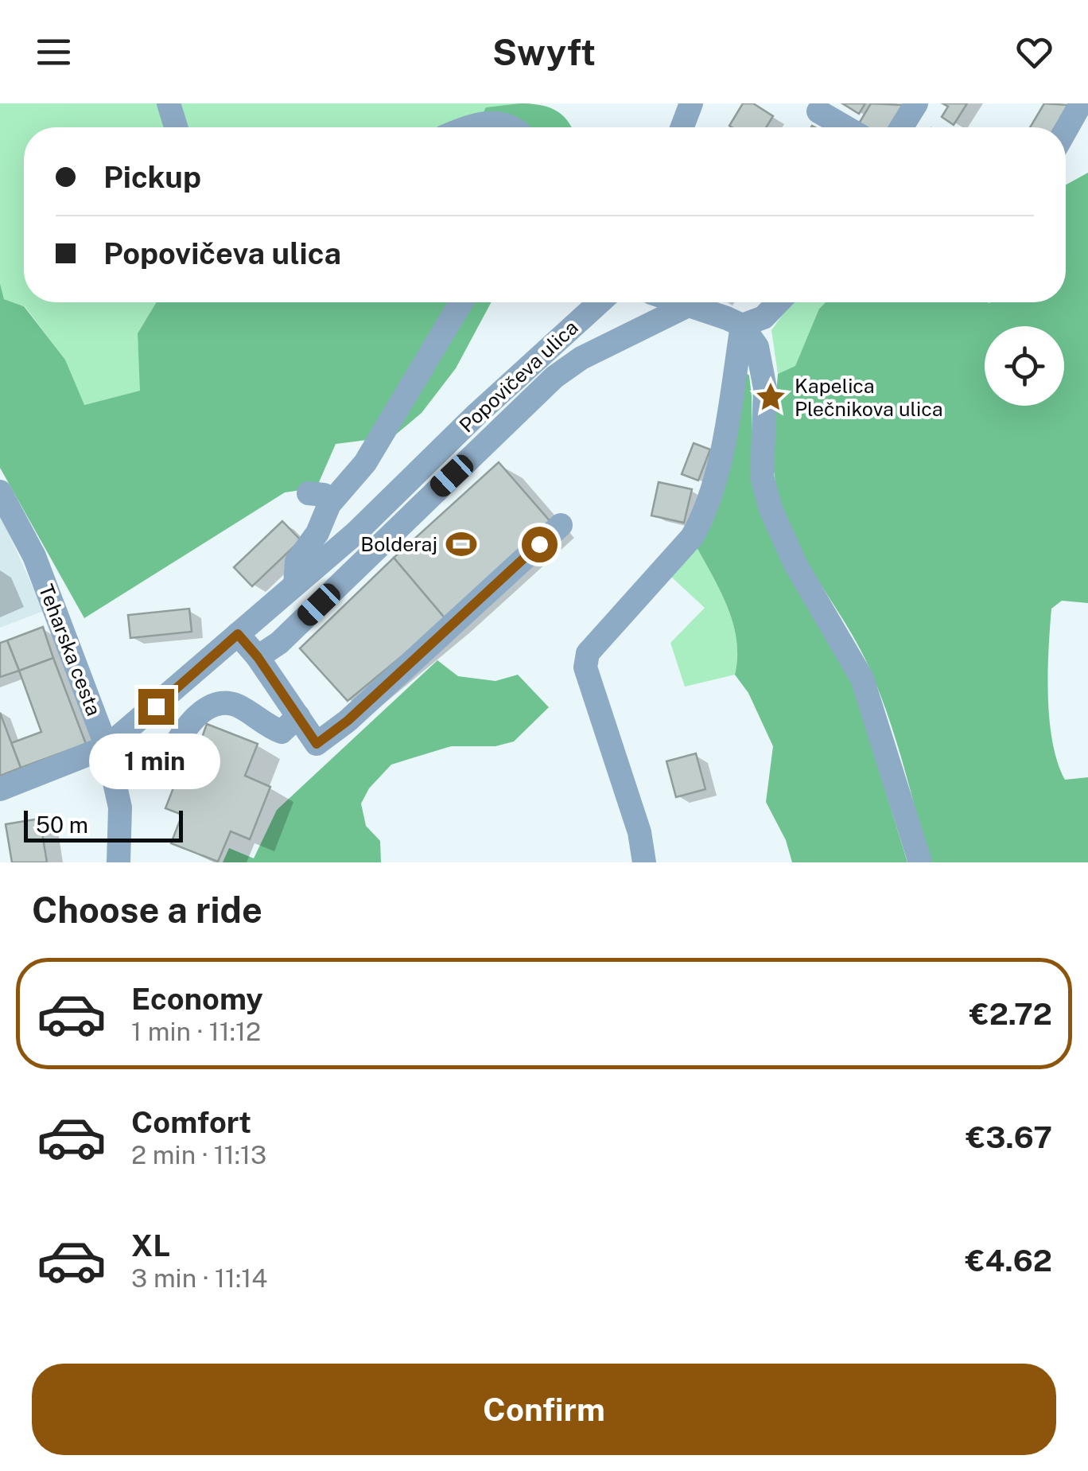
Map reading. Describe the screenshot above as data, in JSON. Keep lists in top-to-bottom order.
{
  "streets": {
    "street": ["Popovičeva ulica", "Teharska cesta"]
  },
  "crossings": [
    ["Popovičeva ulica", "Teharska cesta"]
  ],
  "places": {
    "place": ["Kapelica Plečnikova ulica"],
    "sports": ["Bolderaj"]
  },
  "scale_bar": "50 m",
  "page": {
    "header": "Swyft",
    "banner": ["Pickup", "Popovičeva ulica"],
    "bubble": "1 min",
    "scale": "50 m",
    "heading": "Choose a ride",
    "list": [
      {
        "name": "Economy",
        "note": "1 min · 11:12",
        "value": "€2.72"
      },
      {
        "name": "Comfort",
        "note": "2 min · 11:13",
        "value": "€3.67"
      },
      {
        "name": "XL",
        "note": "3 min · 11:14",
        "value": "€4.62"
      }
    ],
    "buttons": "Confirm"
  }
}
